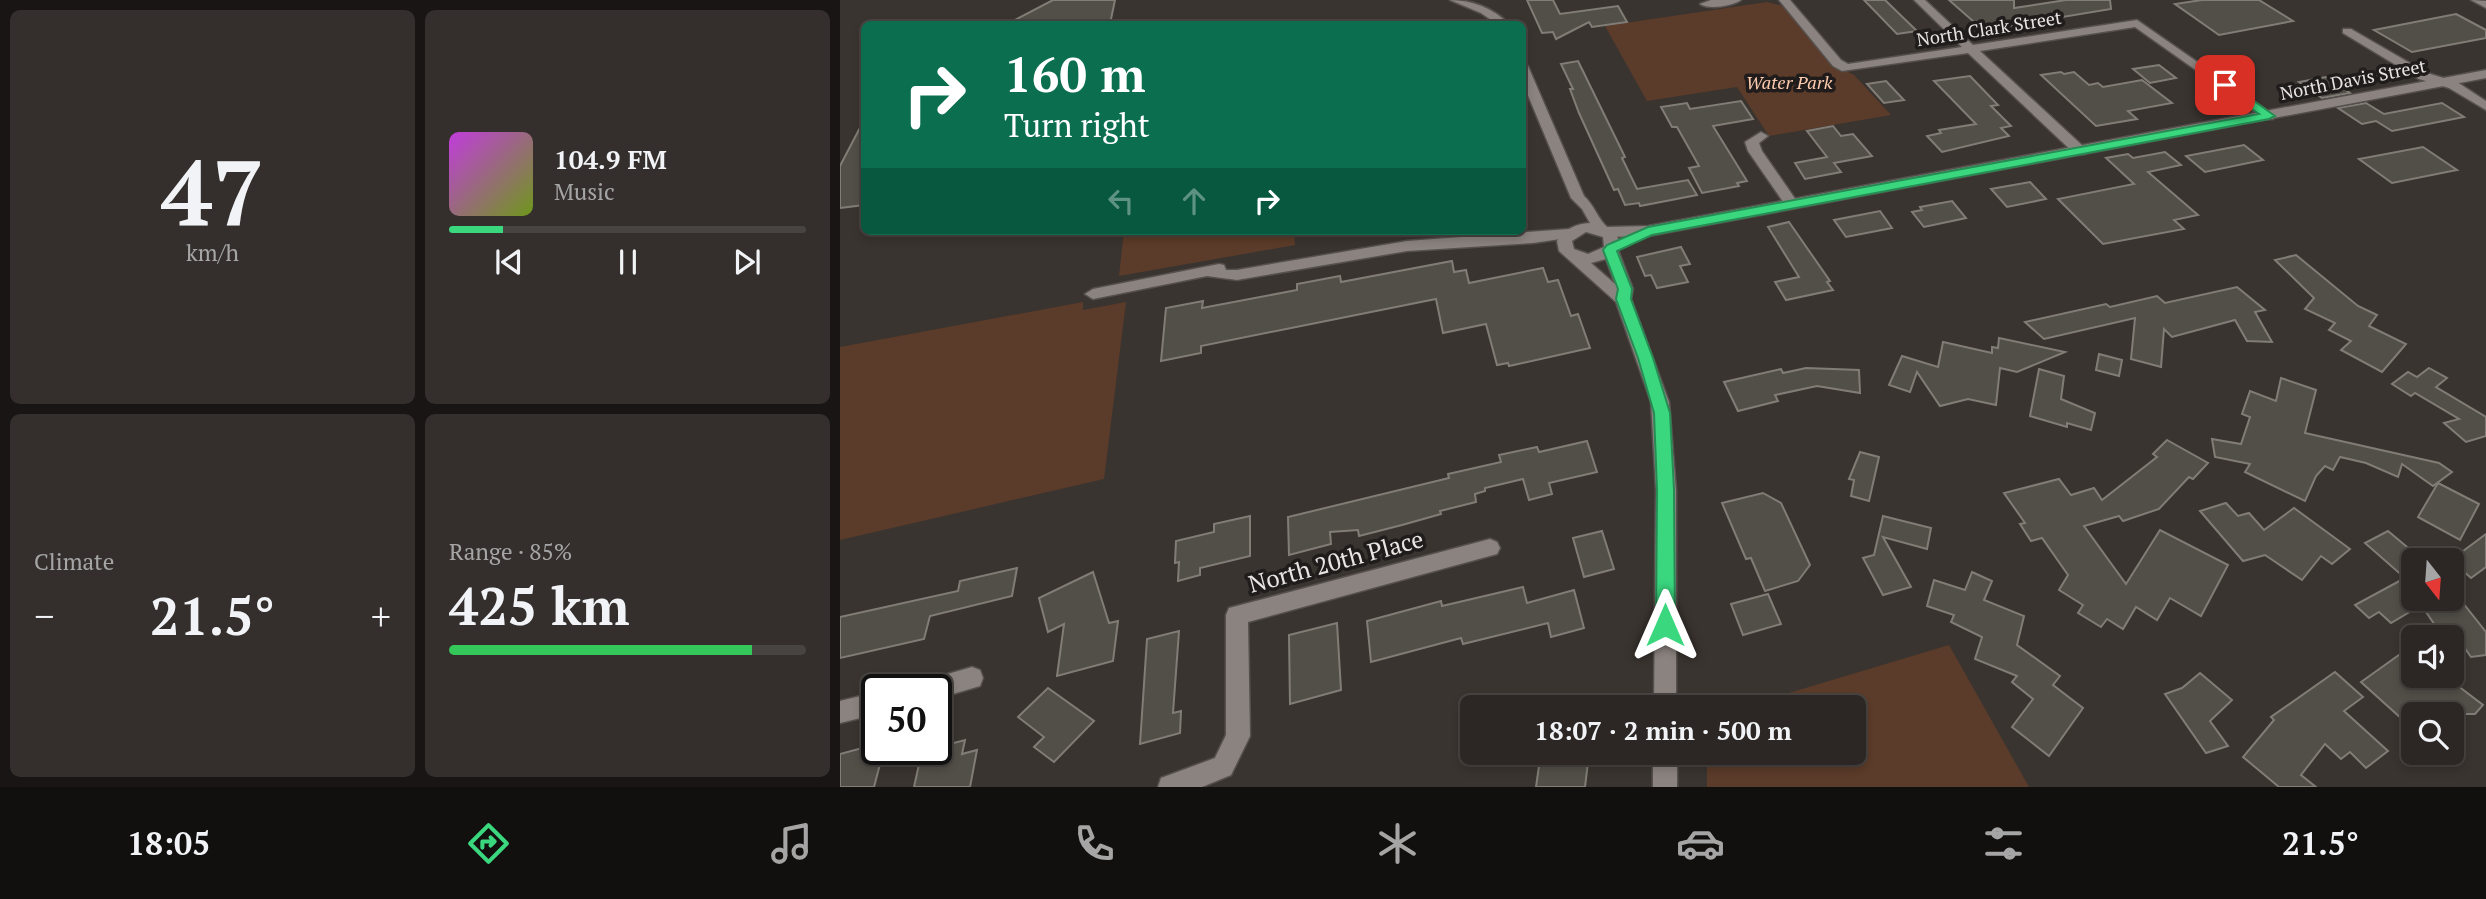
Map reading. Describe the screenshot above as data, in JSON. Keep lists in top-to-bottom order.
{
  "streets": {
    "street": ["North Clark Street", "North Davis Street", "North 20th Place"]
  },
  "crossings": [
    ["North Clark Street", "North Davis Street"]
  ],
  "parks": ["Water Park"],
  "north": "bottom",
  "page": {
    "tile": [
      ["47", "km/h"],
      "Climate",
      ["Range · 85%", "425 km"]
    ],
    "turn": ["160 m", "Turn right"],
    "song": ["104.9 FM", "Music"],
    "heat": ["−", "21.5°", "+"],
    "limit": "50",
    "trip": "18:07 · 2 min · 500 m",
    "tabs": ["18:05", "21.5°"]
  }
}
